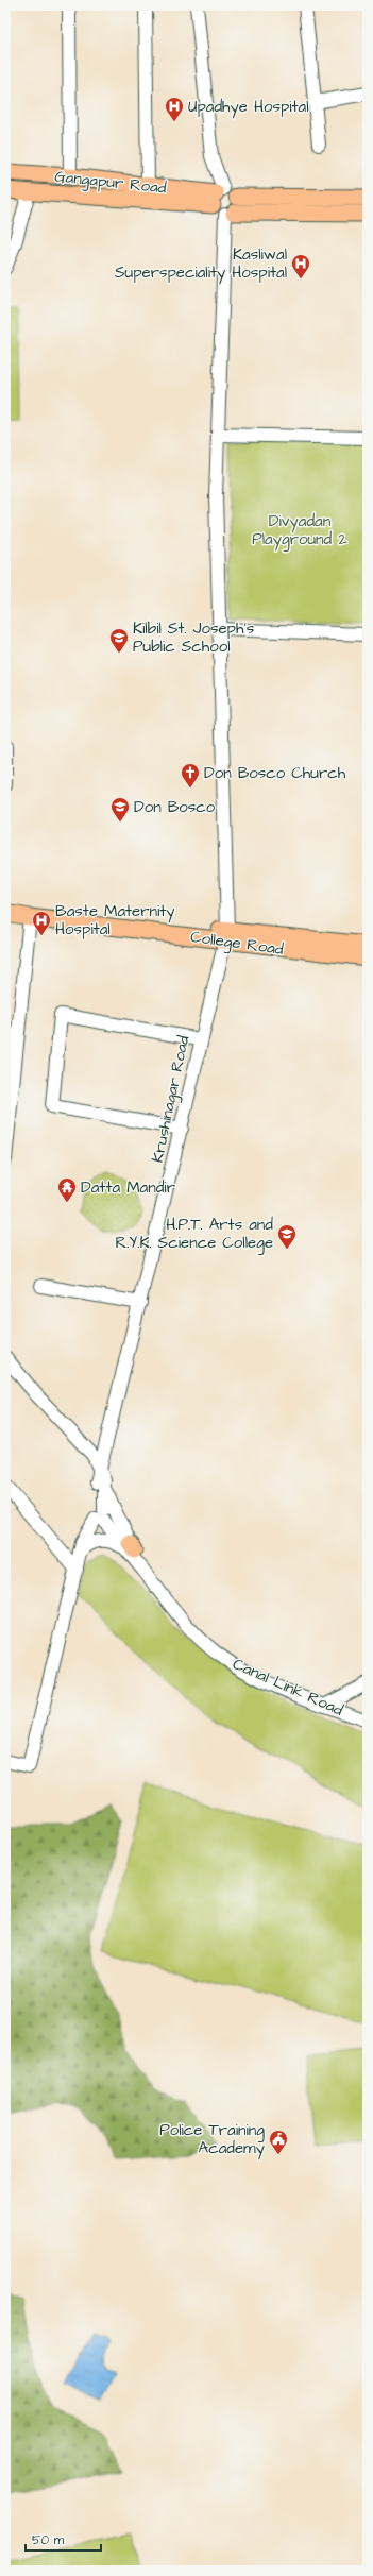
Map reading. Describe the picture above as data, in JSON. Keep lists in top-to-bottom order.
{
  "streets": {
    "main road": ["Gangapur Road", "College Road"],
    "street": ["Krushinagar Road", "Canal Link Road"]
  },
  "crossings": [
    ["Gangapur Road", "Krushinagar Road"],
    ["College Road", "Krushinagar Road"]
  ],
  "parks": ["Divyadan Playground 2"],
  "places": {
    "hospital": ["Upadhye Hospital", "Kasliwal Superspeciality Hospital", "Baste Maternity Hospital"],
    "school or university": ["Kilbil St. Joseph's Public School", "Don Bosco", "H.P.T. Arts and R.Y.K. Science College"],
    "church": ["Don Bosco Church"],
    "temple": ["Datta Mandir"],
    "public building": ["Police Training Academy"]
  },
  "scale_bar": "50 m"
}
